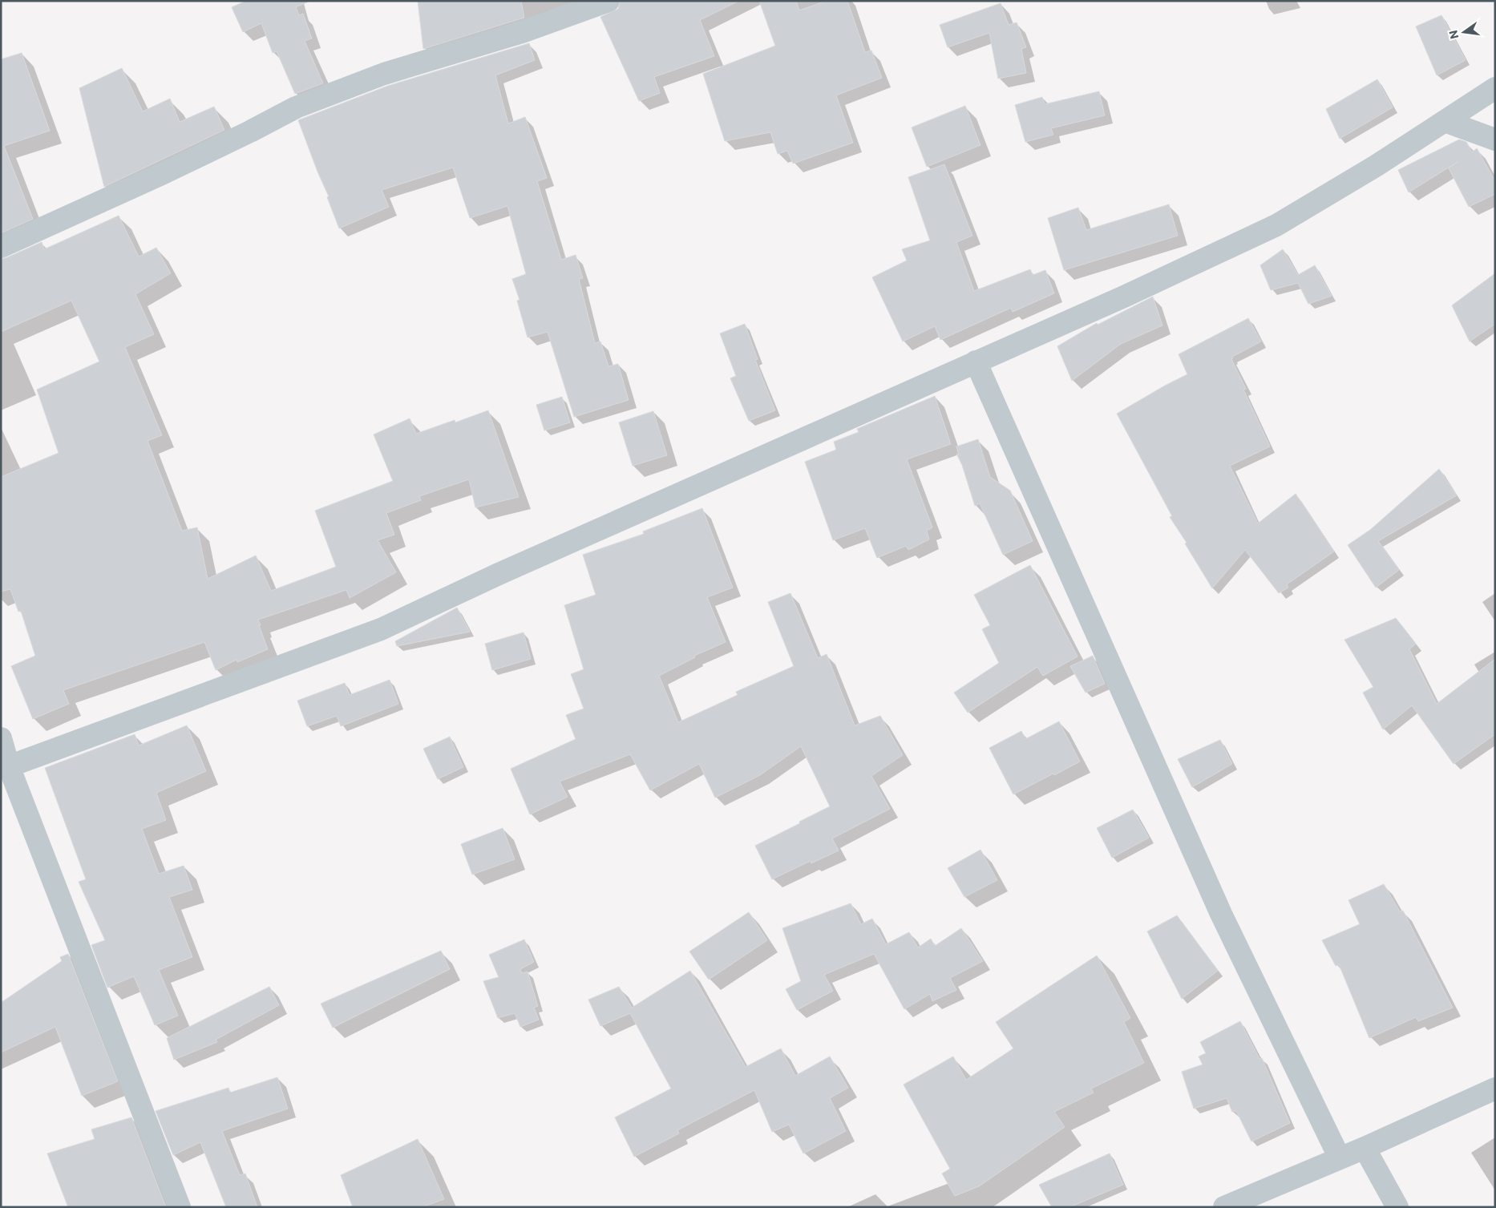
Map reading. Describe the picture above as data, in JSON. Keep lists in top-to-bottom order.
{
  "north": "left"
}
